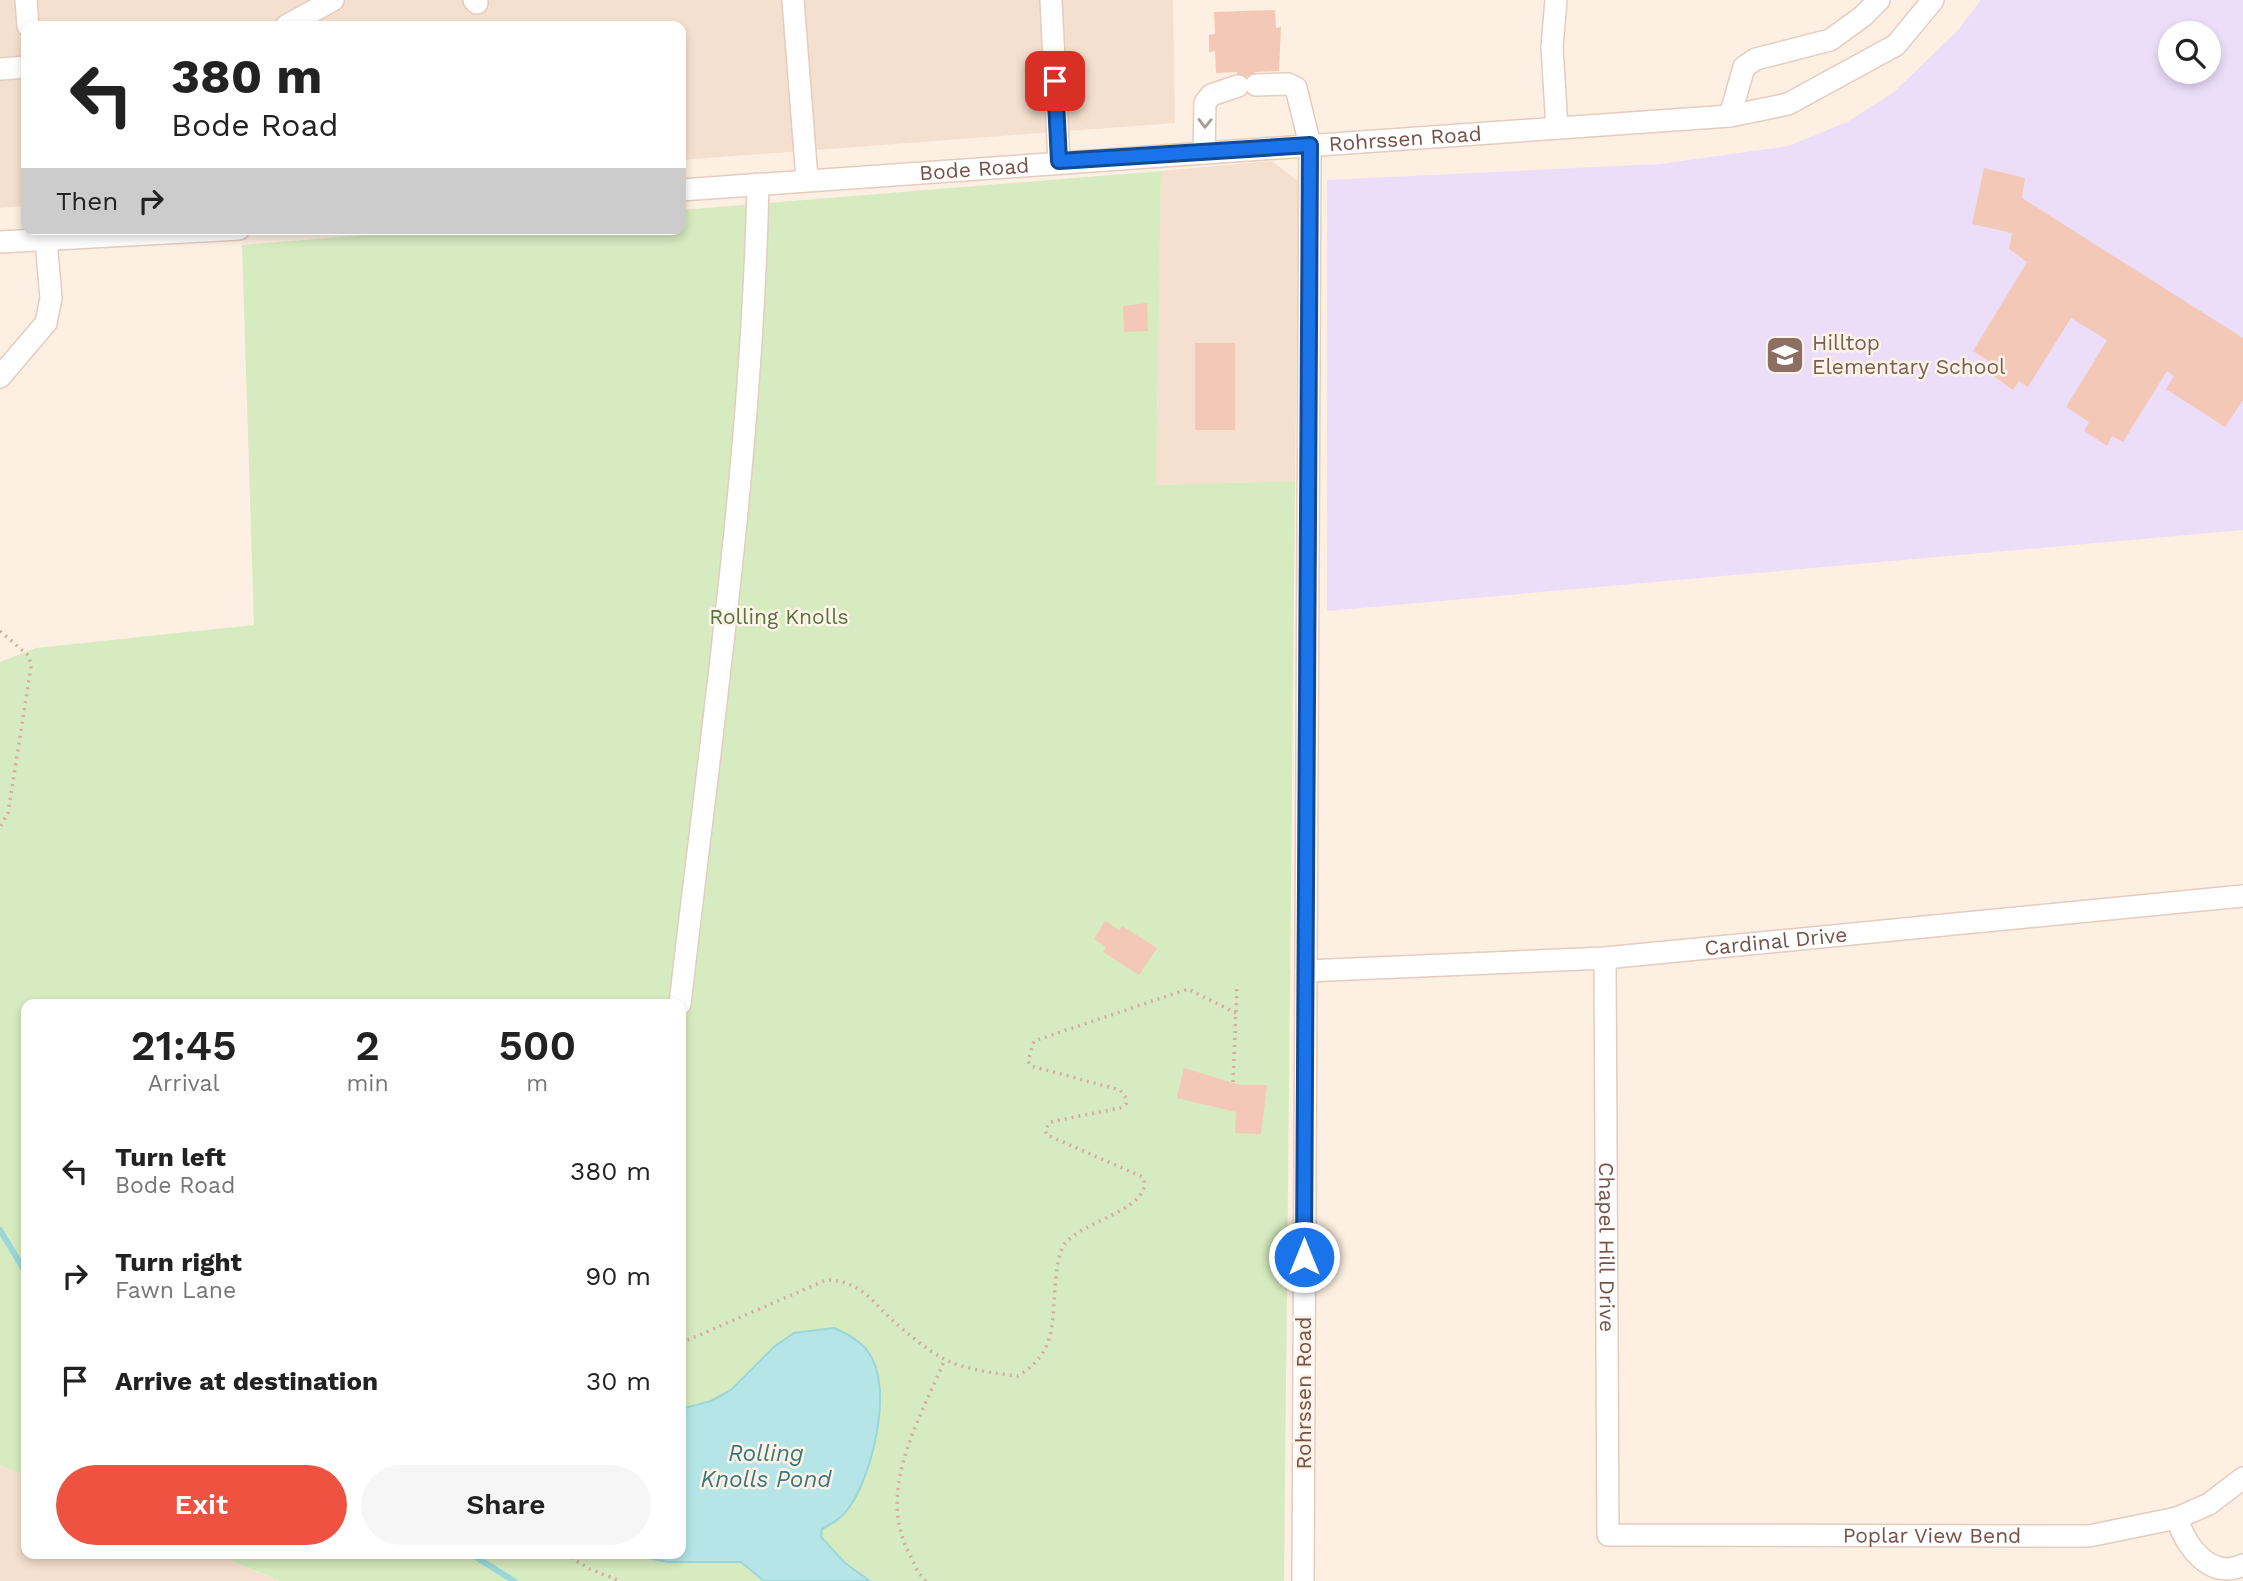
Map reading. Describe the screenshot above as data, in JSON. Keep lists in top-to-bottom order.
{
  "streets": {
    "street": [
      "Rohrssen Road",
      "Bode Road",
      "Cardinal Drive",
      "Chapel Hill Drive",
      "Poplar View Bend"
    ]
  },
  "crossings": [
    ["Rohrssen Road", "Bode Road"],
    ["Rohrssen Road", "Cardinal Drive"],
    ["Cardinal Drive", "Chapel Hill Drive"],
    ["Chapel Hill Drive", "Poplar View Bend"]
  ],
  "water": ["Rolling Knolls Pond"],
  "parks": ["Rolling Knolls"],
  "places": {
    "school or university": ["Hilltop Elementary School"]
  },
  "page": {
    "turn": ["380 m", "Bode Road"],
    "then": "Then",
    "eta": [
      "21:45",
      "Arrival",
      "2",
      "min",
      "500",
      "m"
    ],
    "list": [
      {
        "name": "Turn left",
        "note": "Bode Road",
        "value": "380 m"
      },
      {
        "name": "Turn right",
        "note": "Fawn Lane",
        "value": "90 m"
      },
      {
        "name": "Arrive at destination",
        "value": "30 m"
      }
    ],
    "buttons": ["Exit", "Share"]
  }
}
